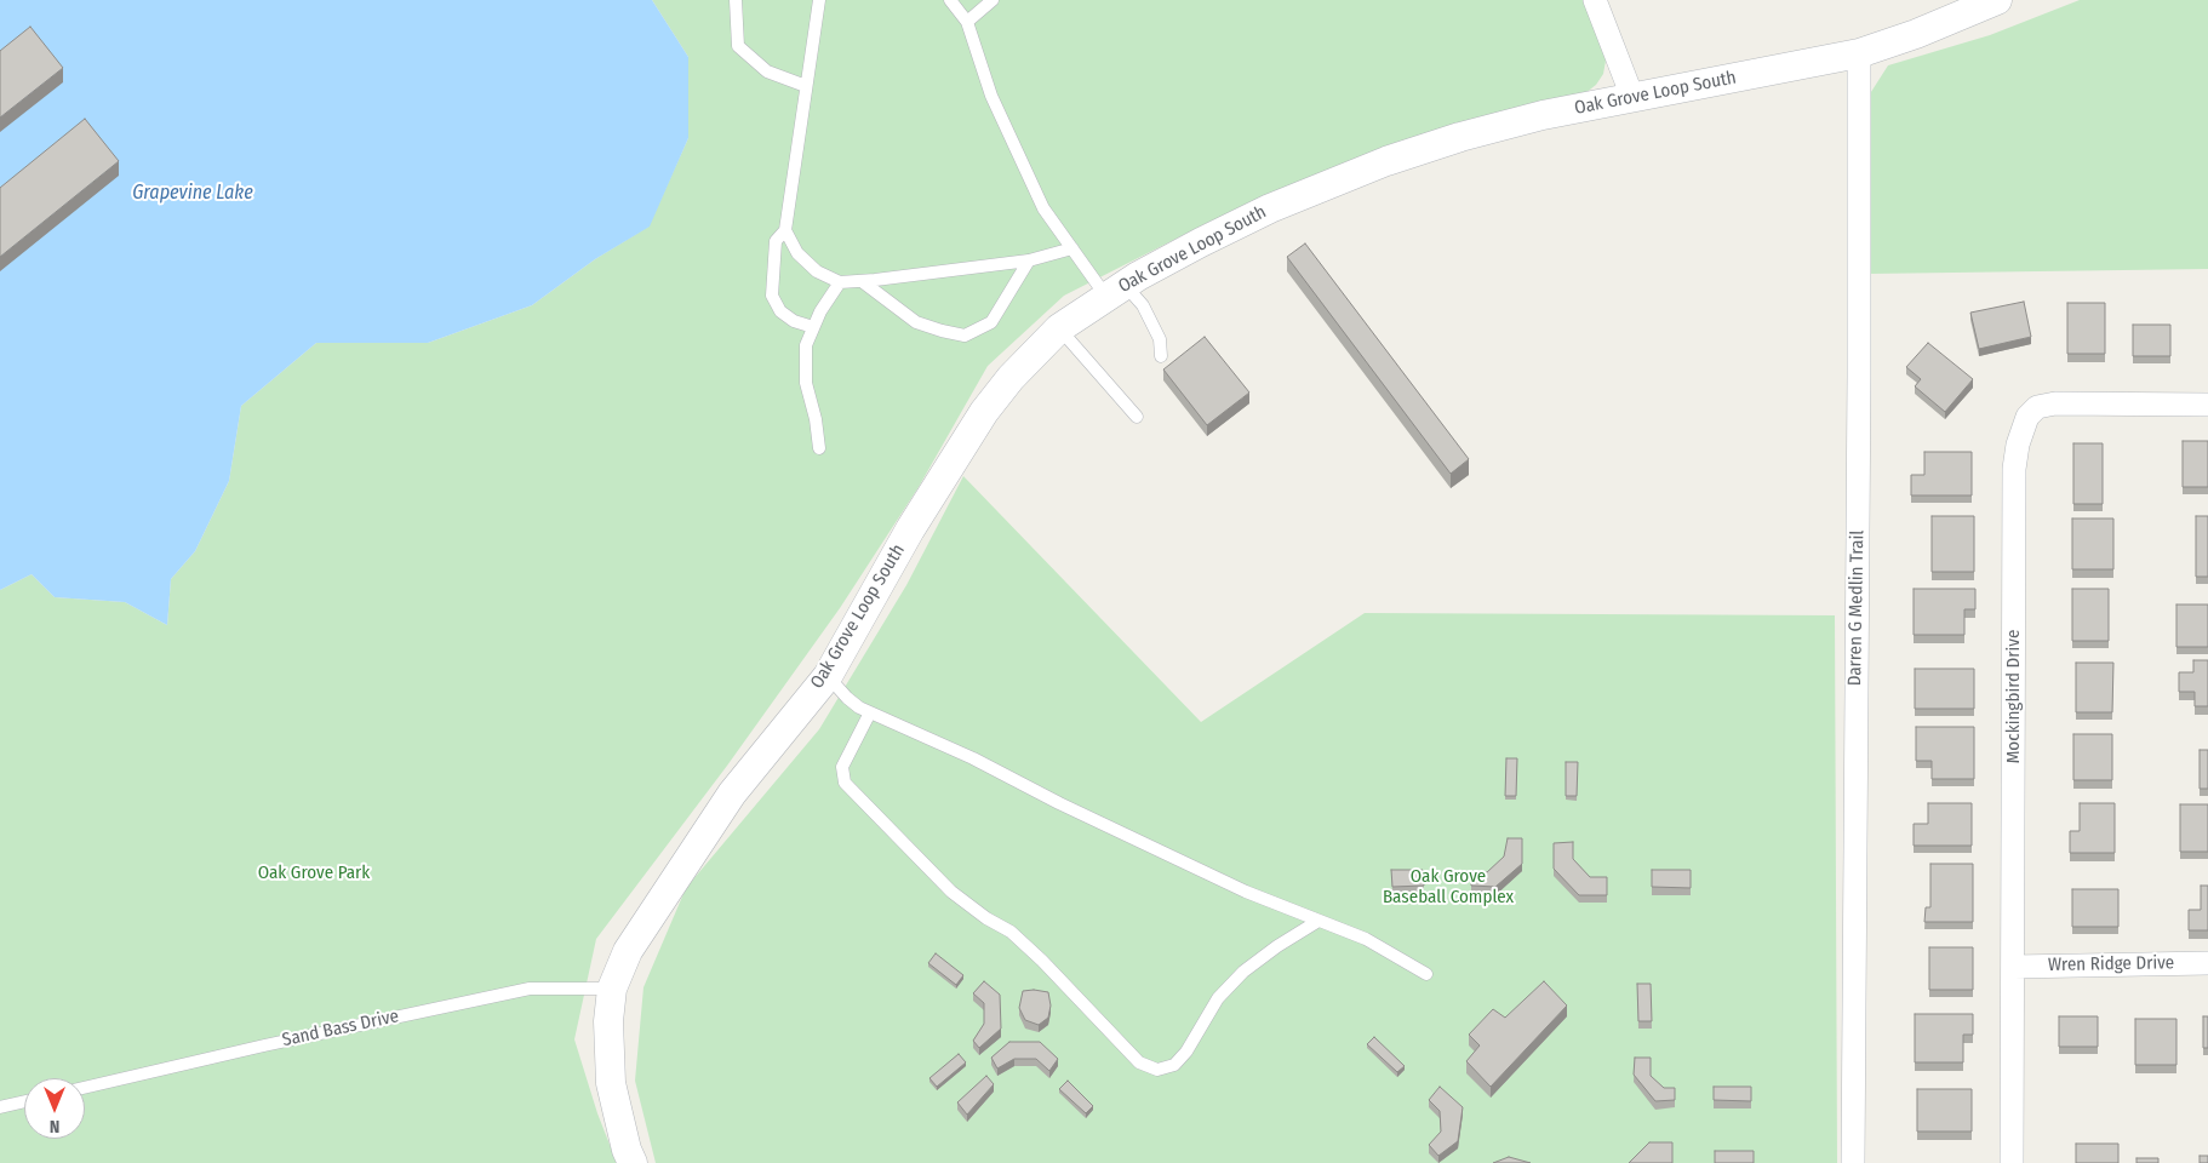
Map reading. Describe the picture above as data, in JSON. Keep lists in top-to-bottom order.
{
  "streets": {
    "street": [
      "Oak Grove Loop South",
      "Darren G Medlin Trail",
      "Mockingbird Drive",
      "Wren Ridge Drive"
    ],
    "lane": ["Sand Bass Drive"]
  },
  "crossings": [
    ["Oak Grove Loop South", "Darren G Medlin Trail"],
    ["Oak Grove Loop South", "Sand Bass Drive"],
    ["Mockingbird Drive", "Wren Ridge Drive"]
  ],
  "water": ["Grapevine Lake"],
  "parks": ["Oak Grove Park", "Oak Grove Baseball Complex"],
  "north": "bottom"
}
